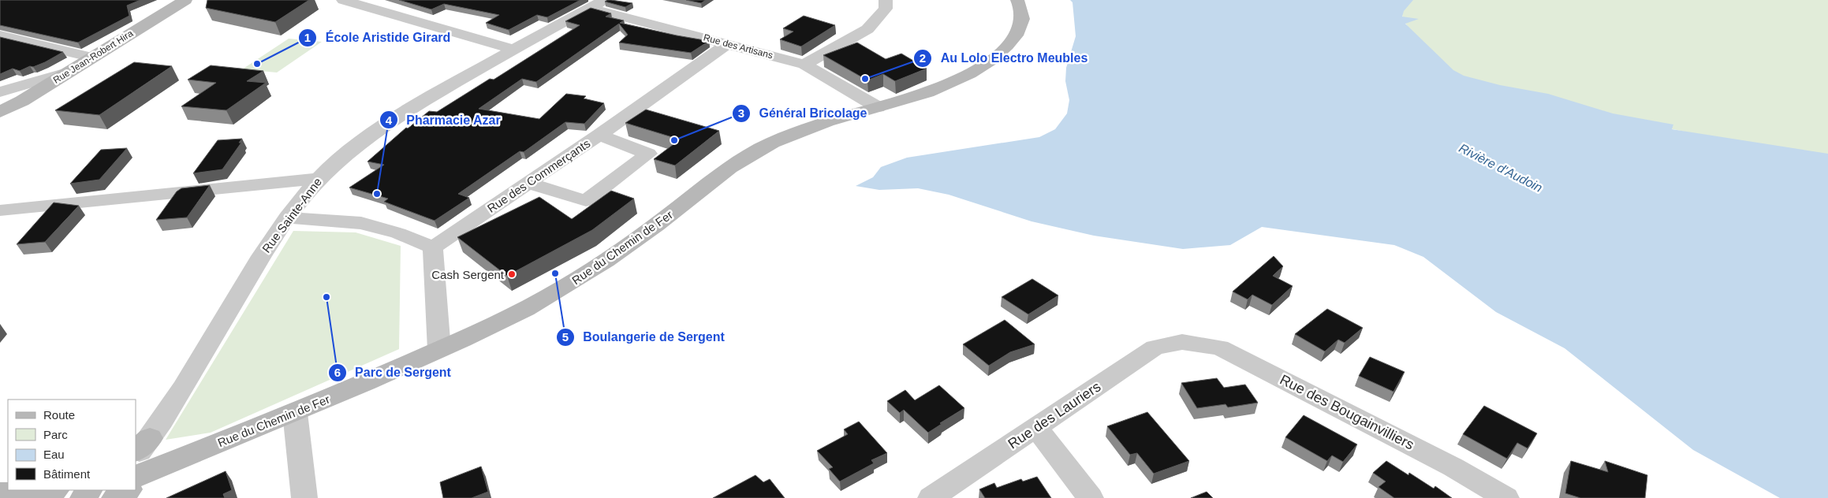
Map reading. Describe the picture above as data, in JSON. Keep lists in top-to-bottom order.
{
  "streets": {
    "main road": ["Rue Jean-Robert Hira", "Rue du Chemin de Fer"],
    "street": [
      "Rue des Artisans",
      "Rue des Commerçants",
      "Rue Sainte-Anne",
      "Rue des Bougainvilliers",
      "Rue des Lauriers"
    ]
  },
  "crossings": [
    ["Rue des Artisans", "Rue des Commerçants"],
    ["Rue des Artisans", "Rue Sainte-Anne"],
    ["Rue des Artisans", "Rue du Chemin de Fer"],
    ["Rue des Bougainvilliers", "Rue des Lauriers"]
  ],
  "water": ["Rivière d'Audoin"],
  "places": [
    "École Aristide Girard",
    "Au Lolo Electro Meubles",
    "Général Bricolage",
    "Pharmacie Azar",
    "Boulangerie de Sergent",
    "Cash Sergent",
    "Parc de Sergent"
  ],
  "legend": [
    "Route",
    "Parc",
    "Eau",
    "Bâtiment"
  ]
}
